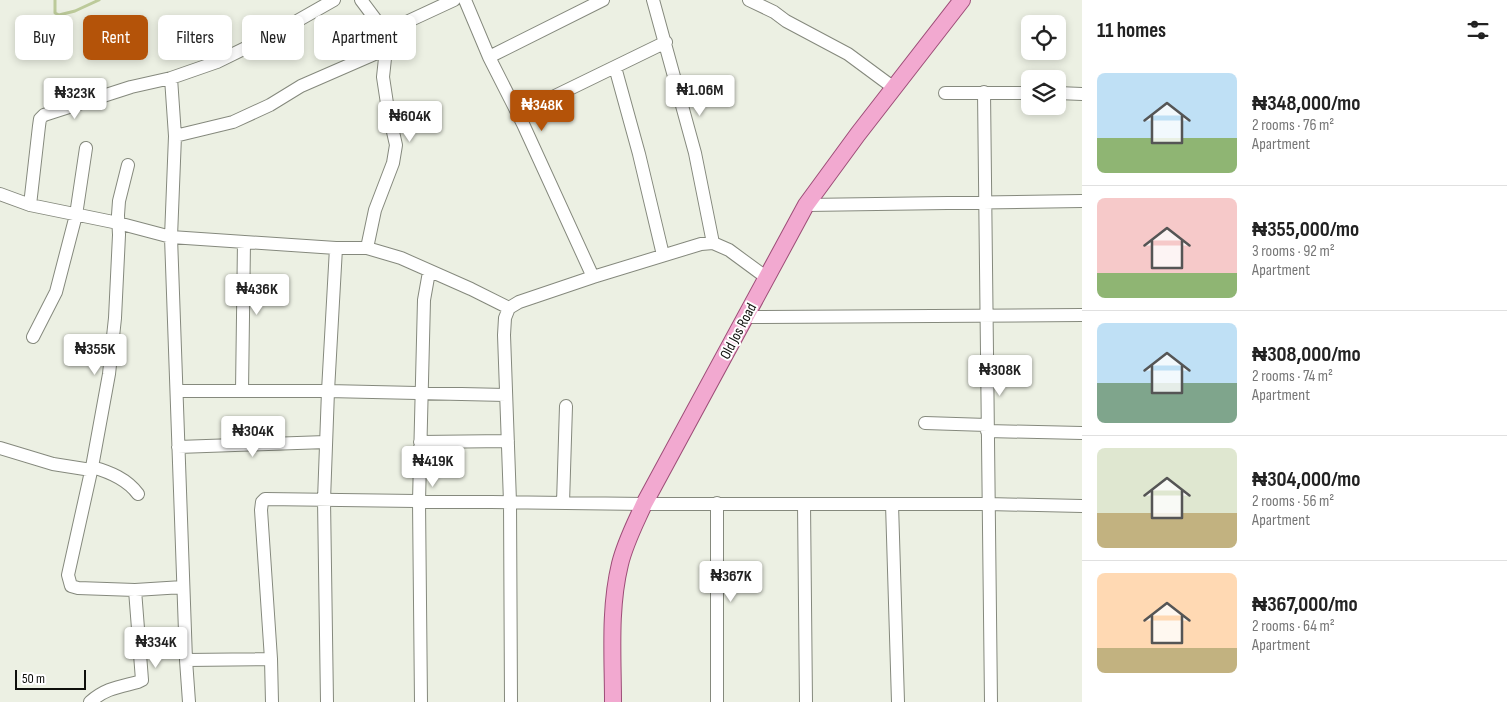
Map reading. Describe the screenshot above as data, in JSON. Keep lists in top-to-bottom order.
{
  "streets": {
    "main road": ["Old Jos Road"]
  },
  "scale_bar": "50 m",
  "page": {
    "heading": "11 homes",
    "chip": [
      "Buy",
      "Rent",
      "Filters",
      "New",
      "Apartment"
    ],
    "list": [
      {
        "name": "₦348,000/mo",
        "note": "2 rooms · 76 m² · Apartment"
      },
      {
        "name": "₦355,000/mo",
        "note": "3 rooms · 92 m² · Apartment"
      },
      {
        "name": "₦308,000/mo",
        "note": "2 rooms · 74 m² · Apartment"
      },
      {
        "name": "₦304,000/mo",
        "note": "2 rooms · 56 m² · Apartment"
      },
      {
        "name": "₦367,000/mo",
        "note": "2 rooms · 64 m² · Apartment"
      }
    ],
    "price": [
      "₦1.06M",
      "₦323K",
      "₦348K",
      "₦604K",
      "₦436K",
      "₦355K",
      "₦308K",
      "₦304K",
      "₦419K",
      "₦367K",
      "₦334K"
    ],
    "scale": "50 m"
  }
}
